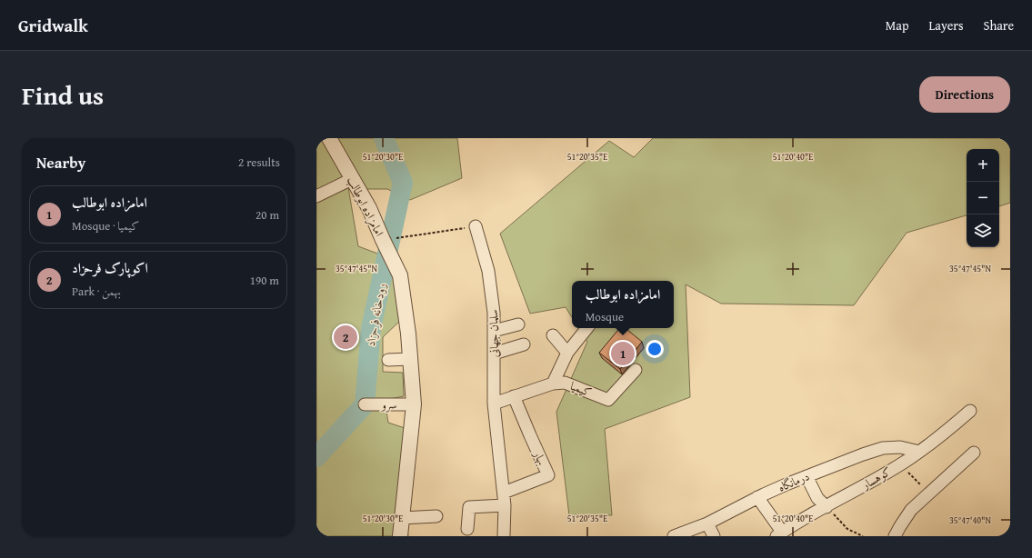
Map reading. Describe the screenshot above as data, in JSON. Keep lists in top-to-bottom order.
{
  "streets": {
    "street": [
      "امامزاده ابوطالب",
      "سلمان جهانی",
      "کیمیا",
      "سرو",
      "بهار",
      "کوهسار",
      "درمانگاه"
    ]
  },
  "crossings": [
    ["امامزاده ابوطالب", "سرو"],
    ["سلمان جهانی", "کیمیا"],
    ["سلمان جهانی", "بهار"],
    ["کیمیا", "بهار"],
    ["کوهسار", "درمانگاه"]
  ],
  "water": ["رودخانه فرحزاد"],
  "page": {
    "header": "Gridwalk",
    "nav": ["Map", "Layers", "Share"],
    "title": "Find us",
    "buttons": "Directions",
    "heading": ["Nearby", "2 results"],
    "map_buttons": ["+", "−"],
    "list": [
      {
        "mark": "1",
        "name": "امامزاده ابوطالب",
        "note": "Mosque · کیمیا",
        "value": "20 m"
      },
      {
        "mark": "2",
        "name": "اکوپارک فرحزاد",
        "note": "Park · بهمن",
        "value": "190 m"
      }
    ],
    "popup": ["امامزاده ابوطالب", "Mosque"],
    "pins": ["2", "1"]
  },
  "coordinates": [
    "51°20'30\"E",
    "51°20'35\"E",
    "51°20'40\"E",
    "35°47'45\"N",
    "35°47'40\"N"
  ]
}
